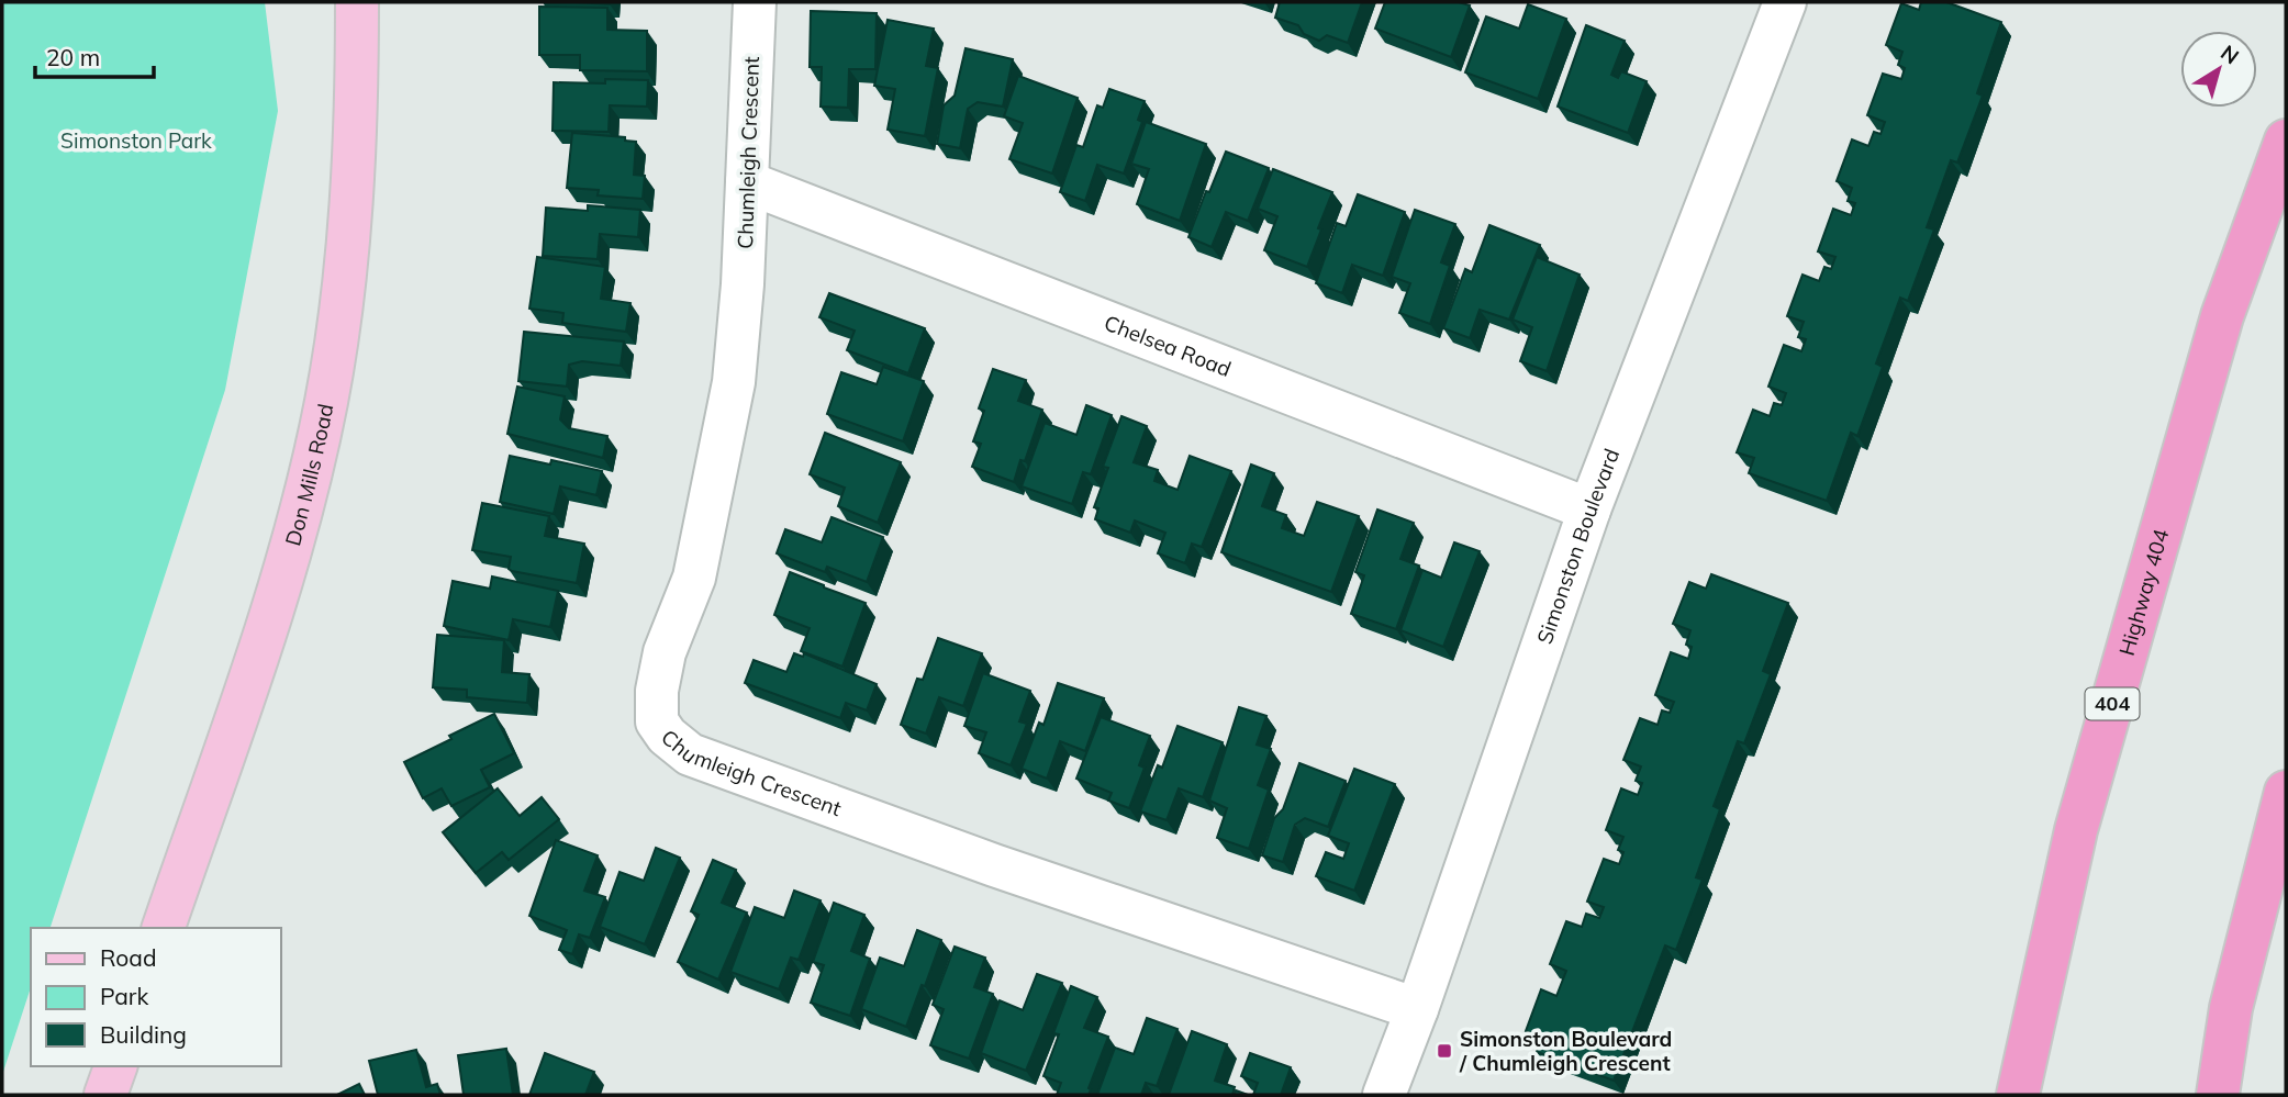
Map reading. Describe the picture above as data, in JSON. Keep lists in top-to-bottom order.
{
  "streets": {
    "highway": ["Highway 404", "404"],
    "main road": ["Don Mills Road"],
    "street": ["Chumleigh Crescent", "Chelsea Road", "Simonston Boulevard"]
  },
  "crossings": [
    ["Chumleigh Crescent", "Chelsea Road"],
    ["Chumleigh Crescent", "Simonston Boulevard"],
    ["Chelsea Road", "Simonston Boulevard"]
  ],
  "parks": ["Simonston Park"],
  "places": {
    "transit": ["Simonston Boulevard / Chumleigh Crescent"]
  },
  "legend": ["Road", "Park", "Building"],
  "scale_bar": "20 m",
  "north": "top right"
}
